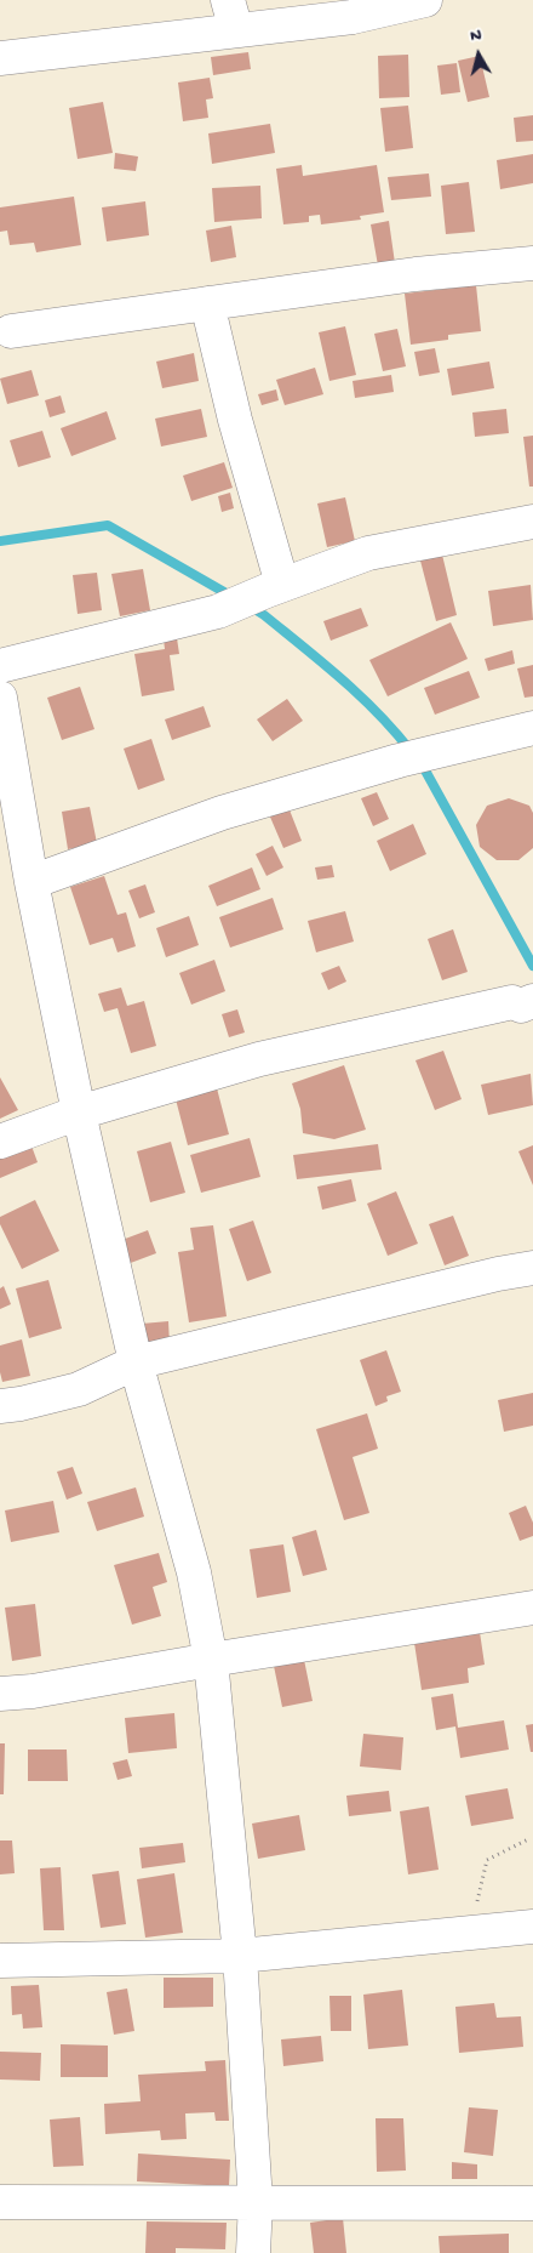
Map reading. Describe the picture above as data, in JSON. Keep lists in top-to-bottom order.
{
  "north": "top"
}
